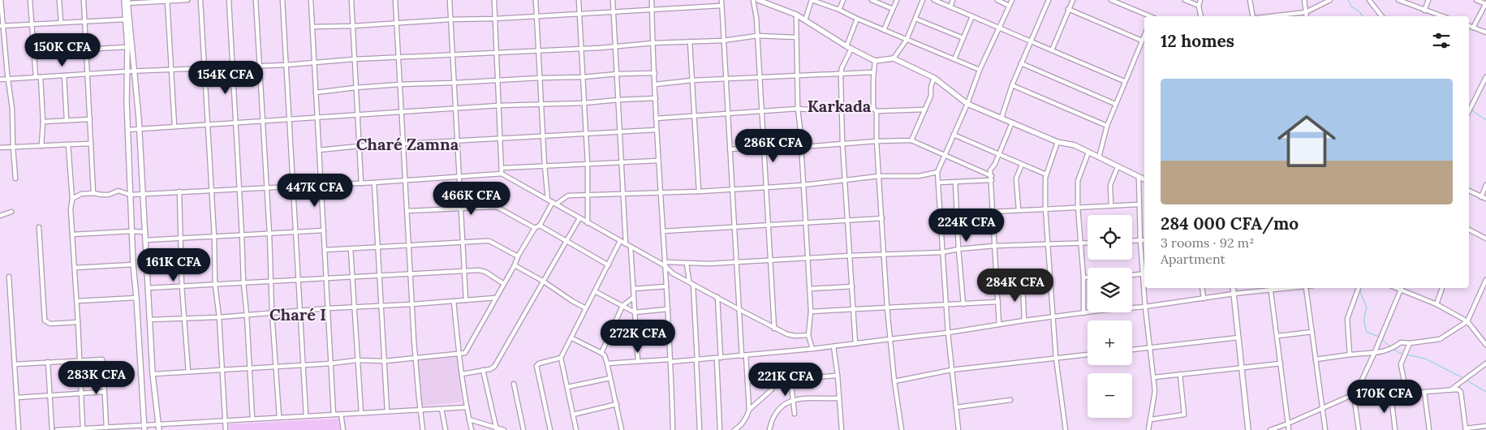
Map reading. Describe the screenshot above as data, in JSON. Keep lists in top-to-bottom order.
{
  "districts": ["Karkada", "Charé Zamna", "Charé I"],
  "page": {
    "heading": "12 homes",
    "price": [
      "150K CFA",
      "154K CFA",
      "286K CFA",
      "447K CFA",
      "466K CFA",
      "224K CFA",
      "161K CFA",
      "284K CFA",
      "272K CFA",
      "283K CFA",
      "221K CFA",
      "170K CFA"
    ],
    "list": [
      {
        "name": "284 000 CFA/mo",
        "note": "3 rooms · 92 m² · Apartment"
      }
    ],
    "map_buttons": ["+", "−"]
  }
}
